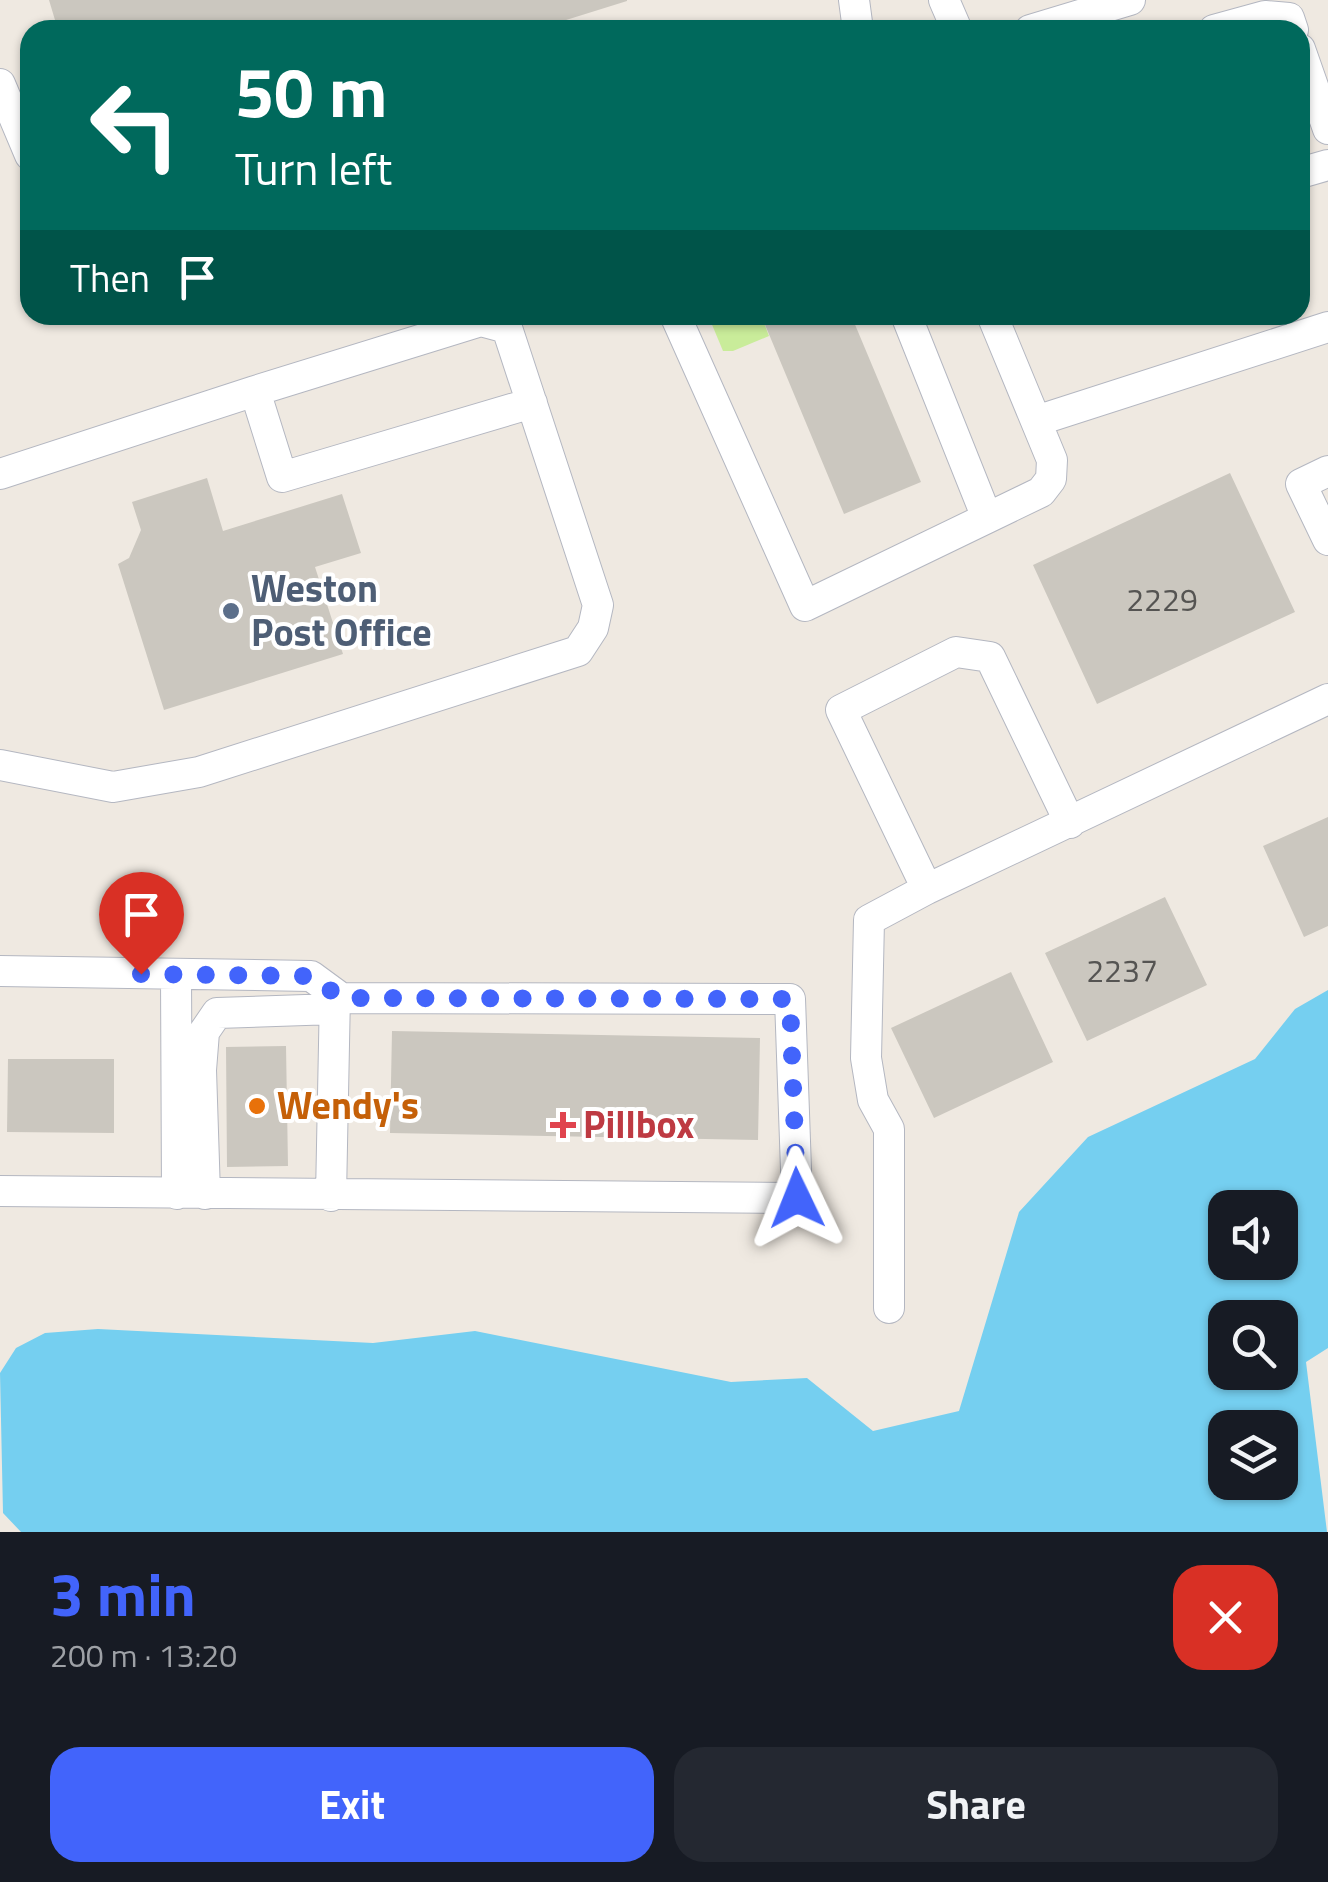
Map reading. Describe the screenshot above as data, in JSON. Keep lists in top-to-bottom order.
{
  "places": {
    "other": ["Weston Post Office", "Wendy's"],
    "health": ["Pillbox"]
  },
  "house_numbers": ["2229", "2237"],
  "page": {
    "turn": ["50 m", "Turn left"],
    "then": "Then",
    "heading": ["3 min", "200 m · 13:20"],
    "buttons": ["Exit", "Share"]
  }
}
